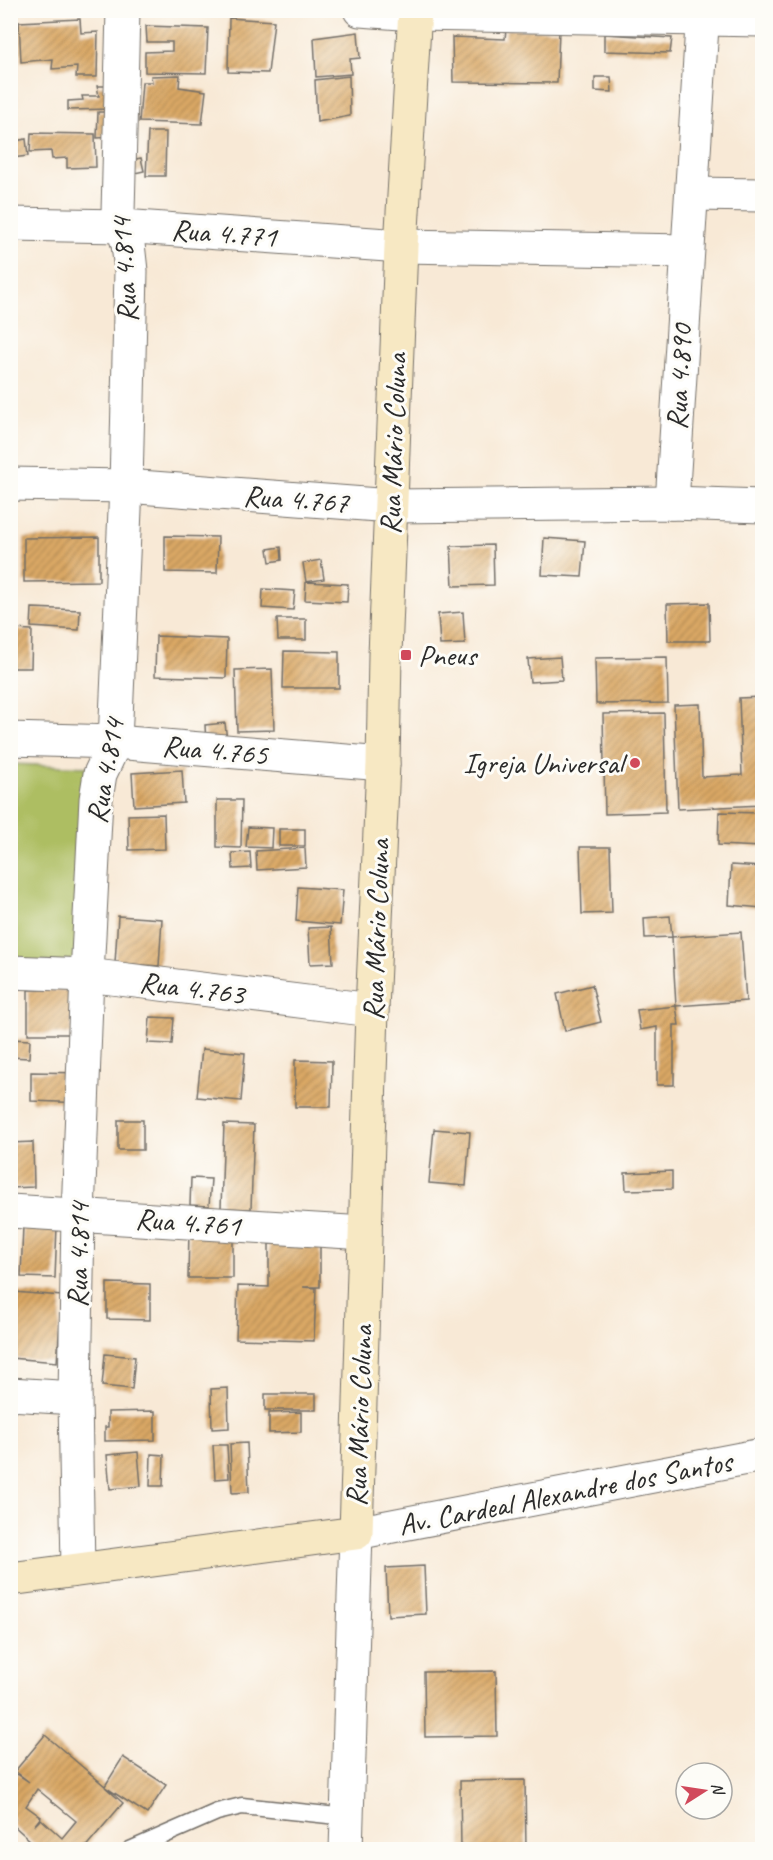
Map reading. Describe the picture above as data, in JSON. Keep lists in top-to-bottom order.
{
  "streets": {
    "main road": ["Rua Mário Coluna", "Av. Cardeal Alexandre dos Santos"],
    "street": [
      "Rua 4.771",
      "Rua 4.814",
      "Rua 4.890",
      "Rua 4.767",
      "Rua 4.765",
      "Rua 4.763",
      "Rua 4.761"
    ]
  },
  "crossings": [
    ["Rua 4.771", "Rua 4.814"],
    ["Rua 4.771", "Rua 4.890"],
    ["Rua 4.771", "Rua Mário Coluna"],
    ["Rua 4.814", "Rua 4.767"],
    ["Rua 4.814", "Rua 4.765"],
    ["Rua 4.814", "Rua 4.763"],
    ["Rua 4.814", "Rua 4.761"],
    ["Rua 4.814", "Av. Cardeal Alexandre dos Santos"],
    ["Rua 4.890", "Rua 4.767"],
    ["Rua Mário Coluna", "Rua 4.767"],
    ["Rua Mário Coluna", "Rua 4.765"],
    ["Rua Mário Coluna", "Rua 4.763"],
    ["Rua Mário Coluna", "Rua 4.761"],
    ["Rua Mário Coluna", "Av. Cardeal Alexandre dos Santos"]
  ],
  "places": {
    "transit": ["Pneus"],
    "other": ["Igreja Universal"]
  },
  "north": "right"
}
